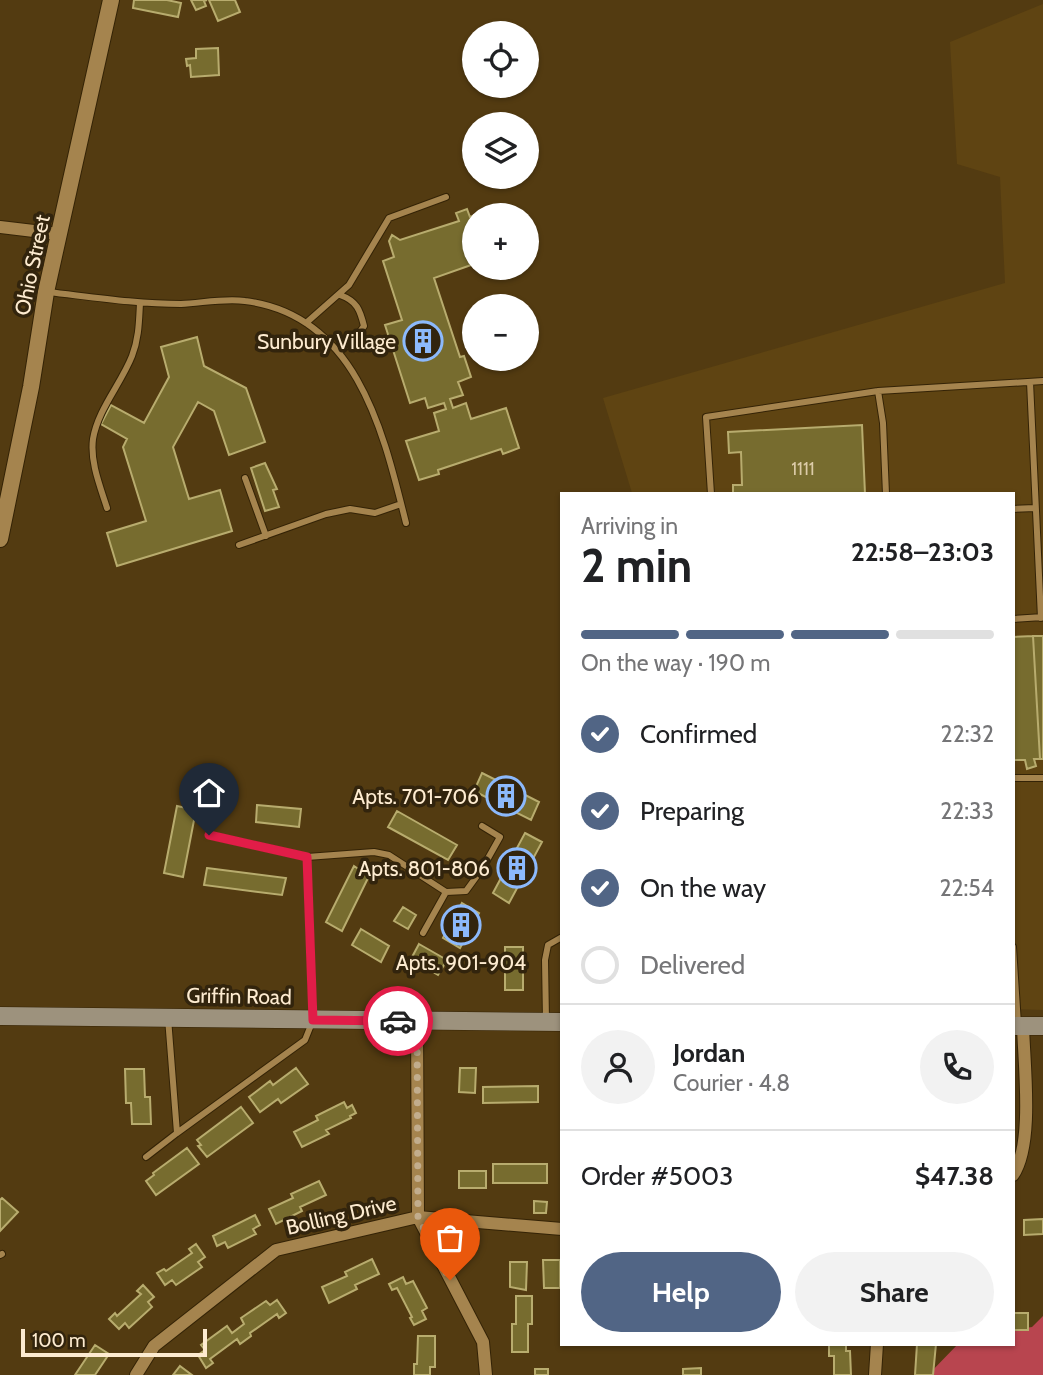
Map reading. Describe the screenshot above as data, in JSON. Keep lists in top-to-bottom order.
{
  "streets": {
    "main road": ["Griffin Road"],
    "street": ["Ohio Street", "Bolling Drive"]
  },
  "places": {
    "building": [
      "Sunbury Village",
      "Apts. 701-706",
      "Apts. 801-806",
      "Apts. 901-904"
    ]
  },
  "house_numbers": ["1111"],
  "scale_bar": "100 m",
  "page": {
    "map_buttons": ["+", "−"],
    "heading": ["2 min", "Arriving in", "22:58–23:03"],
    "panel": [
      "Jordan",
      "Courier · 4.8",
      "Order #5003",
      "$47.38"
    ],
    "bar": "On the way · 190 m",
    "list": [
      ["Confirmed", "22:32"],
      ["Preparing", "22:33"],
      ["On the way", "22:54"],
      "Delivered"
    ],
    "buttons": ["Help", "Share"],
    "scale": "100 m"
  }
}
